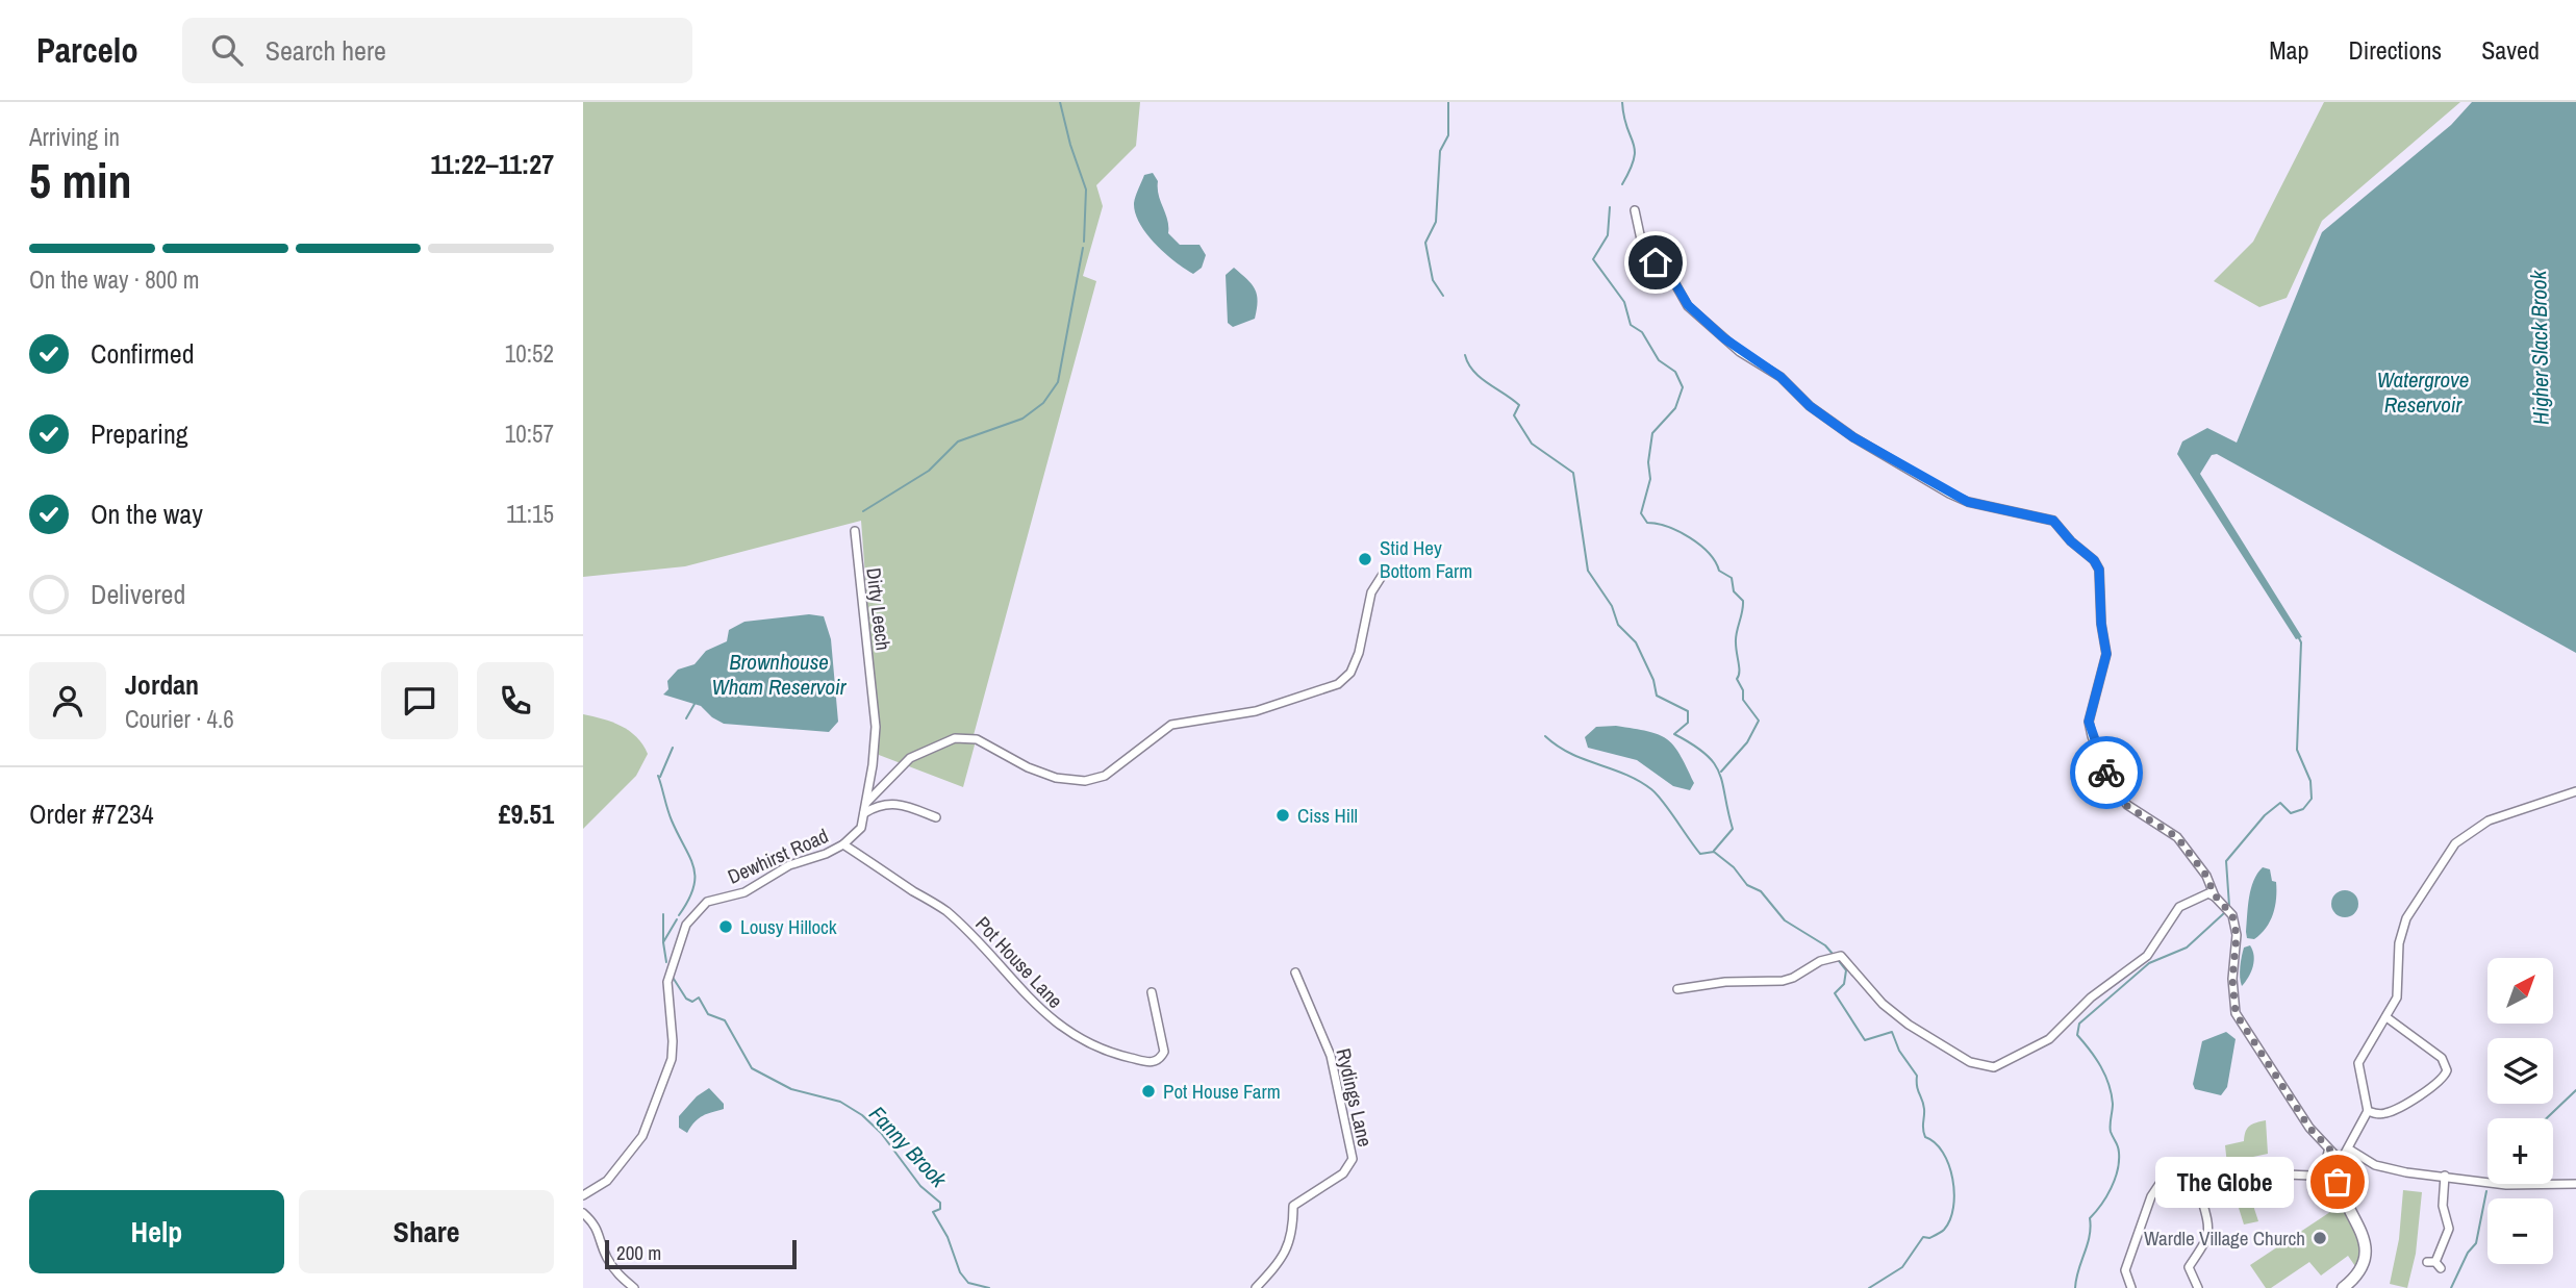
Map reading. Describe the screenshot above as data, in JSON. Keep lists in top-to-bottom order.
{
  "streets": {
    "street": [
      "Dirty Leech",
      "Dewhirst Road",
      "Pot House Lane",
      "Rydings Lane"
    ]
  },
  "crossings": [
    ["Dirty Leech", "Dewhirst Road"],
    ["Dewhirst Road", "Pot House Lane"]
  ],
  "water": [
    "Higher Slack Brook",
    "Watergrove Reservoir",
    "Brownhouse Wham Reservoir",
    "Fanny Brook"
  ],
  "places": [
    "Stid Hey Bottom Farm",
    "Ciss Hill",
    "Lousy Hillock",
    "Pot House Farm",
    "The Globe",
    "Wardle Village Church"
  ],
  "scale_bar": "200 m",
  "north": "top right",
  "page": {
    "header": "Parcelo",
    "search": "Search here",
    "nav": ["Map", "Directions", "Saved"],
    "heading": ["5 min", "Arriving in", "11:22–11:27"],
    "panel": [
      "Jordan",
      "Courier · 4.6",
      "Order #7234",
      "£9.51"
    ],
    "bar": "On the way · 800 m",
    "list": [
      ["Confirmed", "10:52"],
      ["Preparing", "10:57"],
      ["On the way", "11:15"],
      "Delivered"
    ],
    "map_buttons": ["+", "−"],
    "bubble": "The Globe",
    "buttons": ["Help", "Share"],
    "scale": "200 m"
  }
}
